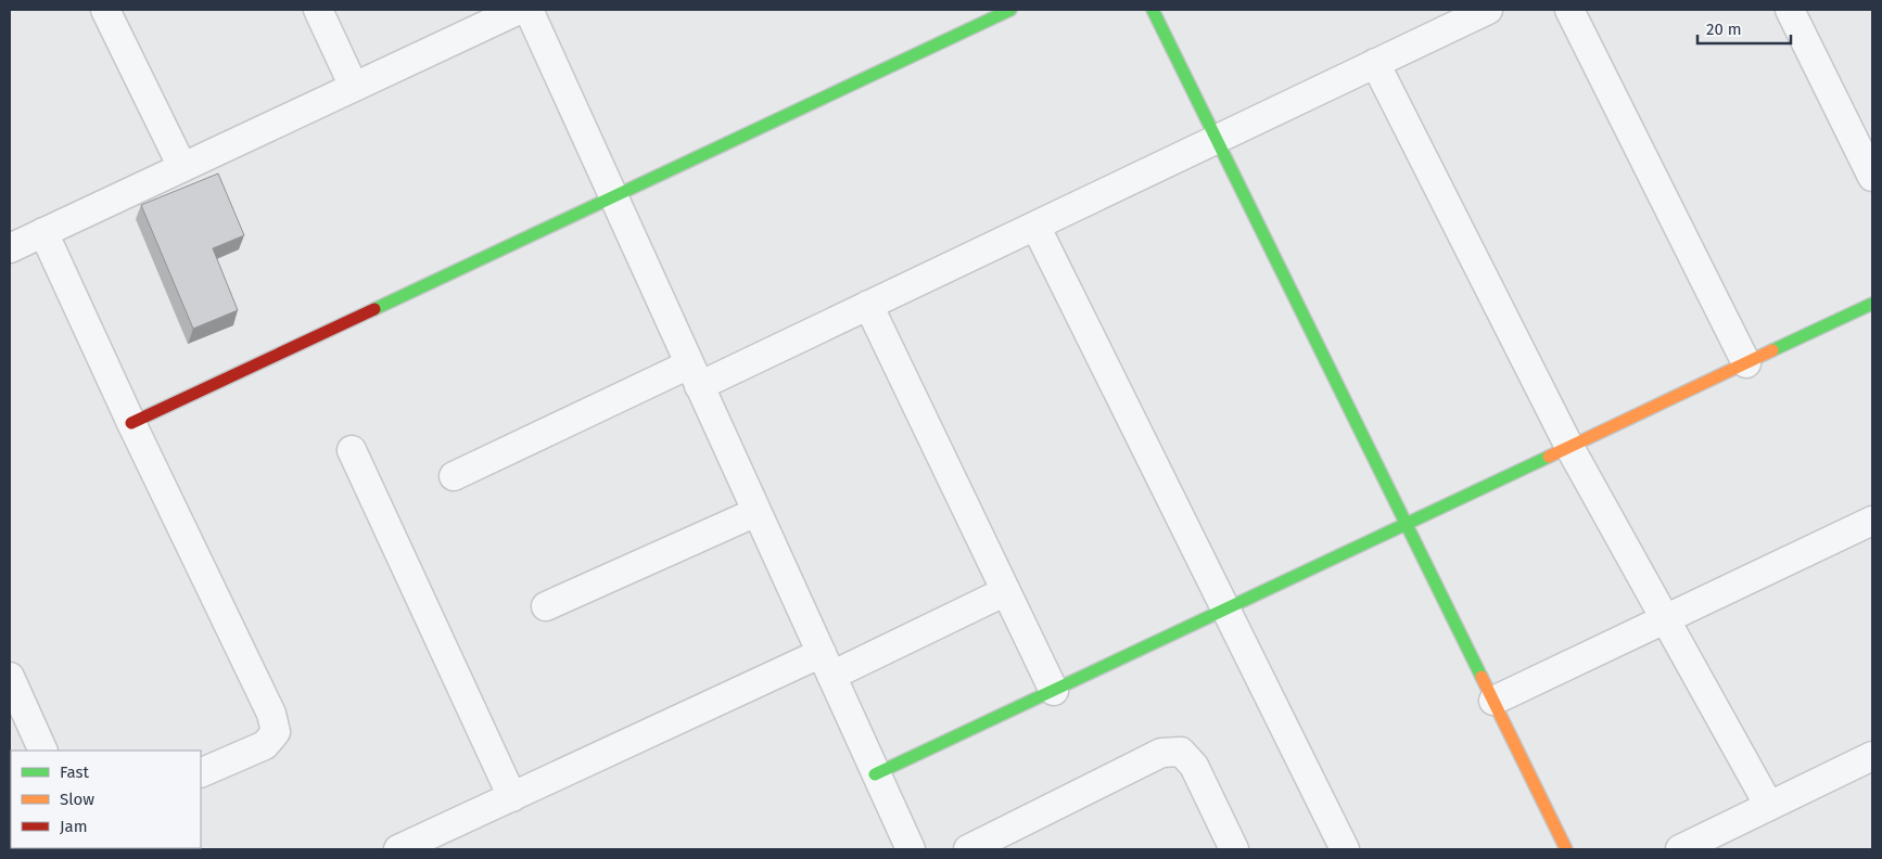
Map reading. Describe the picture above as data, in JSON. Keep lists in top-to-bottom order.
{
  "legend": ["Fast", "Slow", "Jam"],
  "scale_bar": "20 m"
}
